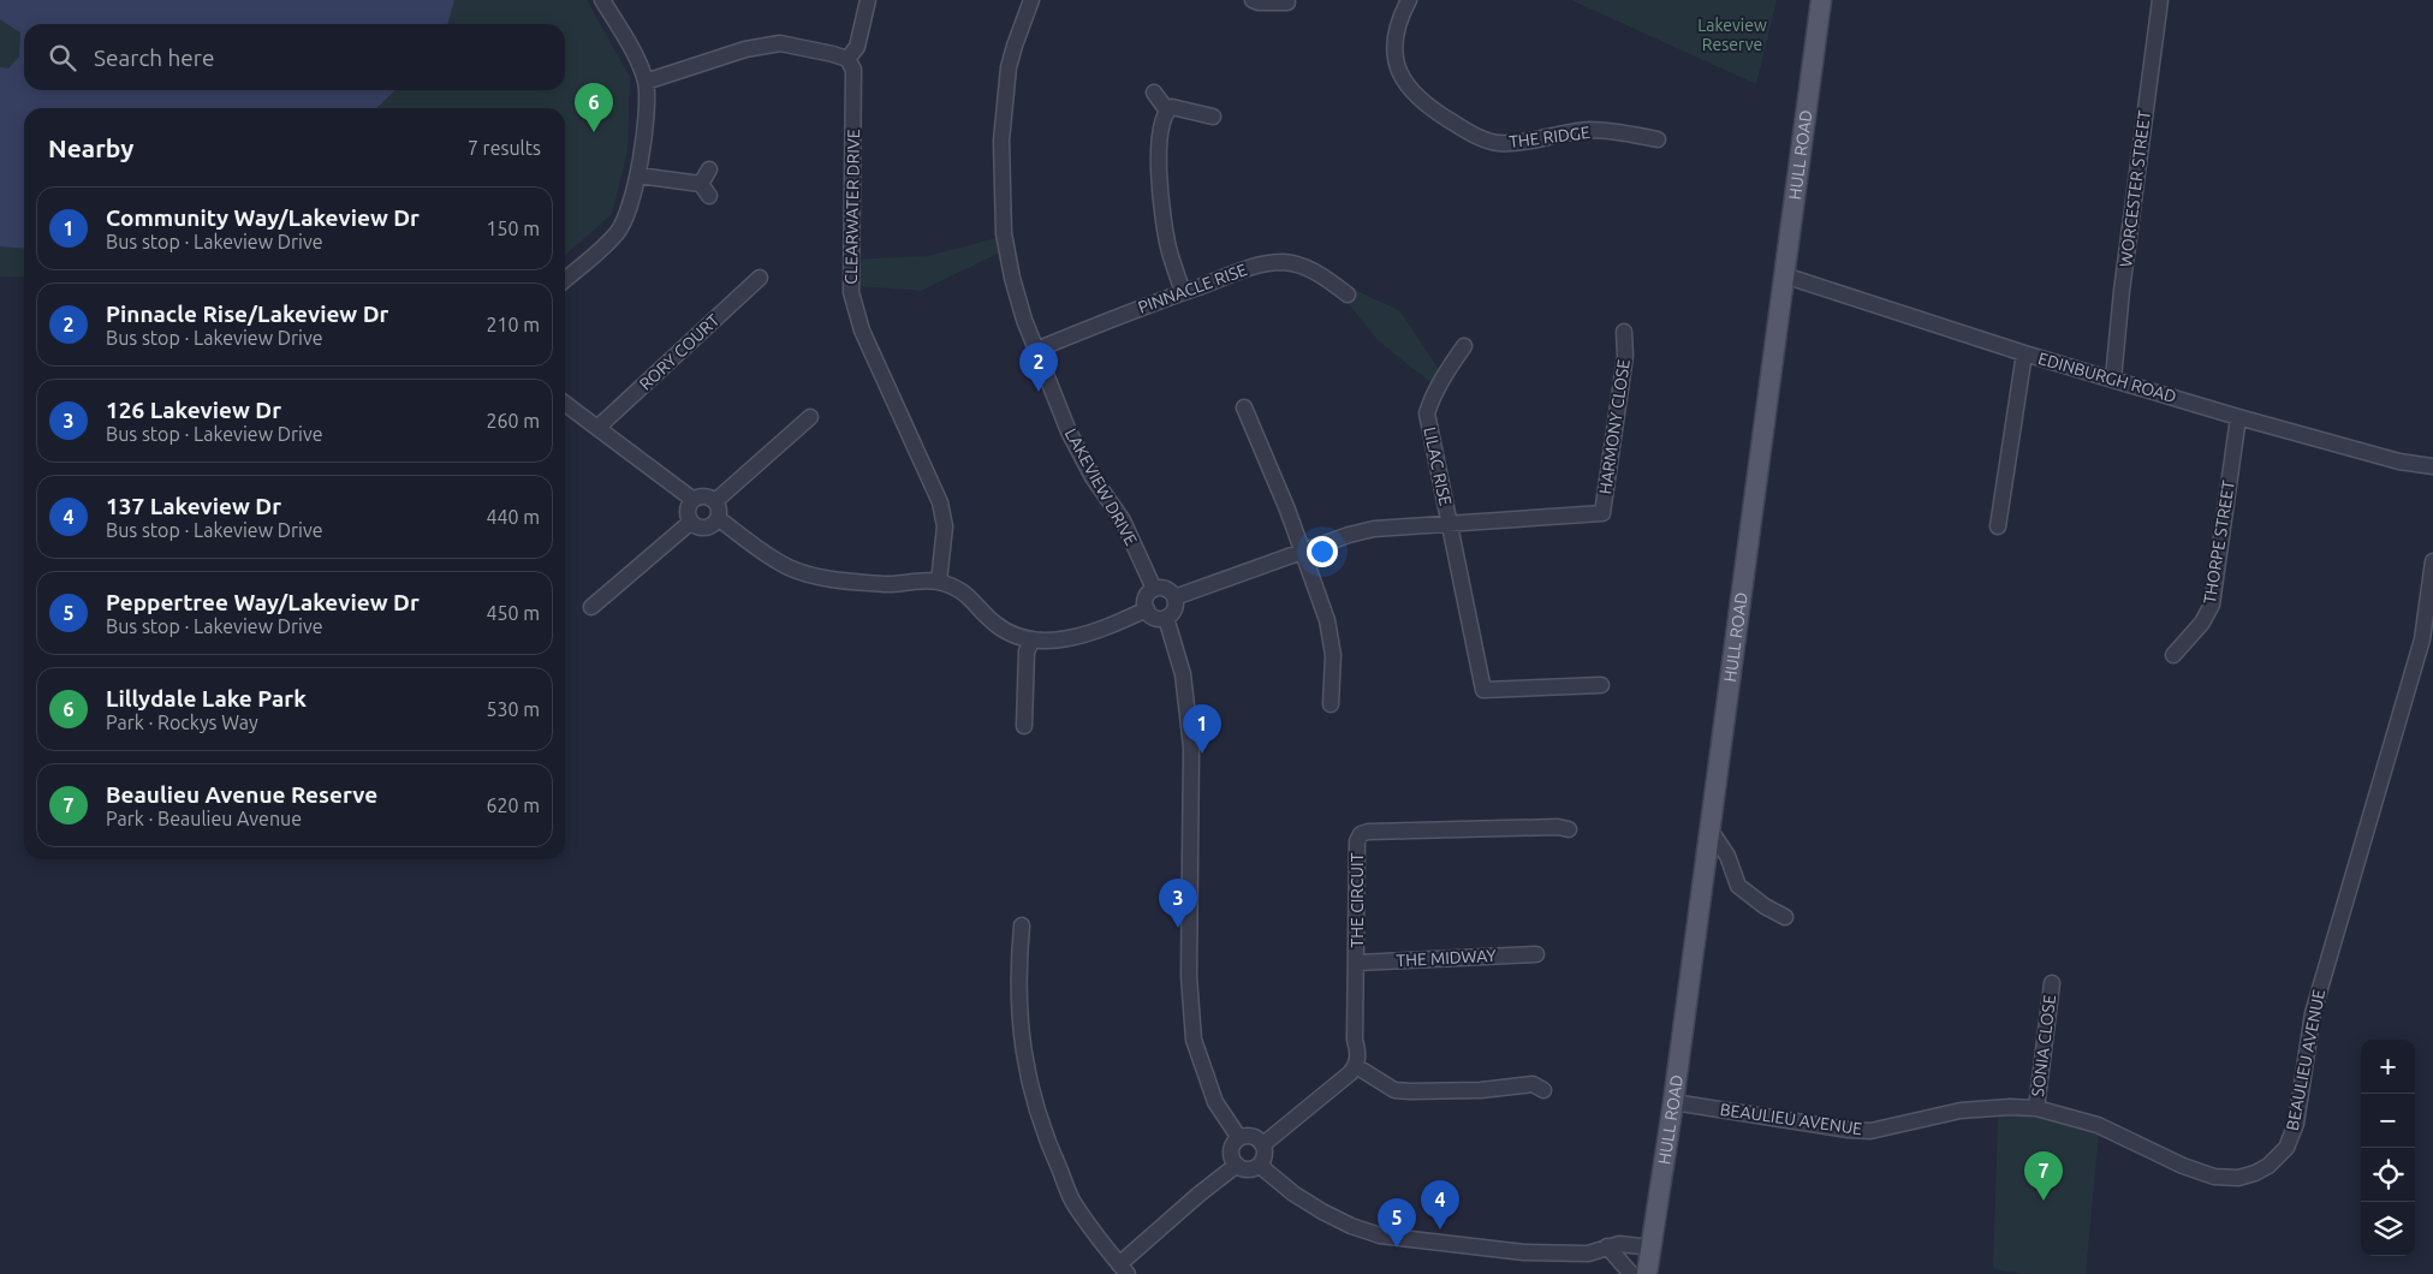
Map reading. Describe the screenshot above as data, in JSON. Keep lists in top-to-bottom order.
{
  "streets": {
    "main road": ["HULL ROAD"],
    "street": [
      "THE RIDGE",
      "WORCESTER STREET",
      "CLEARWATER DRIVE",
      "PINNACLE RISE",
      "RORY COURT",
      "EDINBURGH ROAD",
      "HARMONY CLOSE",
      "LILAC RISE",
      "LAKEVIEW DRIVE",
      "THORPE STREET",
      "THE CIRCUIT",
      "THE MIDWAY",
      "SONIA CLOSE",
      "BEAULIEU AVENUE"
    ]
  },
  "crossings": [
    ["HULL ROAD", "EDINBURGH ROAD"],
    ["HULL ROAD", "BEAULIEU AVENUE"],
    ["WORCESTER STREET", "EDINBURGH ROAD"],
    ["PINNACLE RISE", "LAKEVIEW DRIVE"],
    ["EDINBURGH ROAD", "THORPE STREET"],
    ["HARMONY CLOSE", "LILAC RISE"],
    ["THE CIRCUIT", "THE MIDWAY"],
    ["SONIA CLOSE", "BEAULIEU AVENUE"]
  ],
  "parks": ["Lakeview Reserve"],
  "page": {
    "search": "Search here",
    "pins": [
      "6",
      "2",
      "1",
      "3",
      "7",
      "4",
      "5"
    ],
    "heading": ["Nearby", "7 results"],
    "list": [
      {
        "mark": "1",
        "name": "Community Way/Lakeview Dr",
        "note": "Bus stop · Lakeview Drive",
        "value": "150 m"
      },
      {
        "mark": "2",
        "name": "Pinnacle Rise/Lakeview Dr",
        "note": "Bus stop · Lakeview Drive",
        "value": "210 m"
      },
      {
        "mark": "3",
        "name": "126 Lakeview Dr",
        "note": "Bus stop · Lakeview Drive",
        "value": "260 m"
      },
      {
        "mark": "4",
        "name": "137 Lakeview Dr",
        "note": "Bus stop · Lakeview Drive",
        "value": "440 m"
      },
      {
        "mark": "5",
        "name": "Peppertree Way/Lakeview Dr",
        "note": "Bus stop · Lakeview Drive",
        "value": "450 m"
      },
      {
        "mark": "6",
        "name": "Lillydale Lake Park",
        "note": "Park · Rockys Way",
        "value": "530 m"
      },
      {
        "mark": "7",
        "name": "Beaulieu Avenue Reserve",
        "note": "Park · Beaulieu Avenue",
        "value": "620 m"
      }
    ],
    "map_buttons": ["+", "−"]
  }
}
